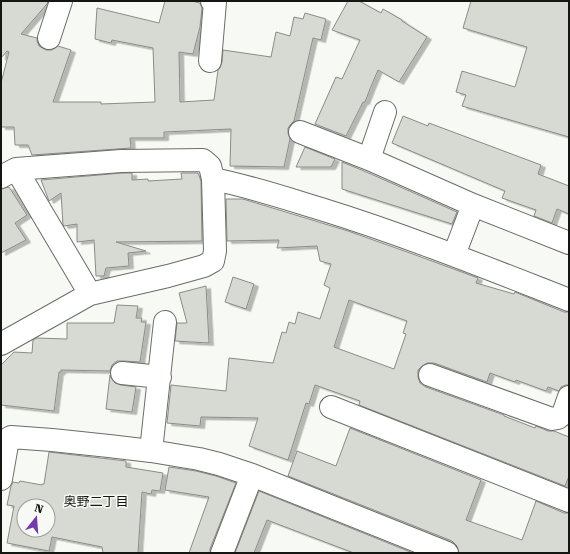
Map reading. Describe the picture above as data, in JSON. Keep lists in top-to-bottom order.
{
  "districts": ["奥野二丁目"],
  "north": "top"
}
